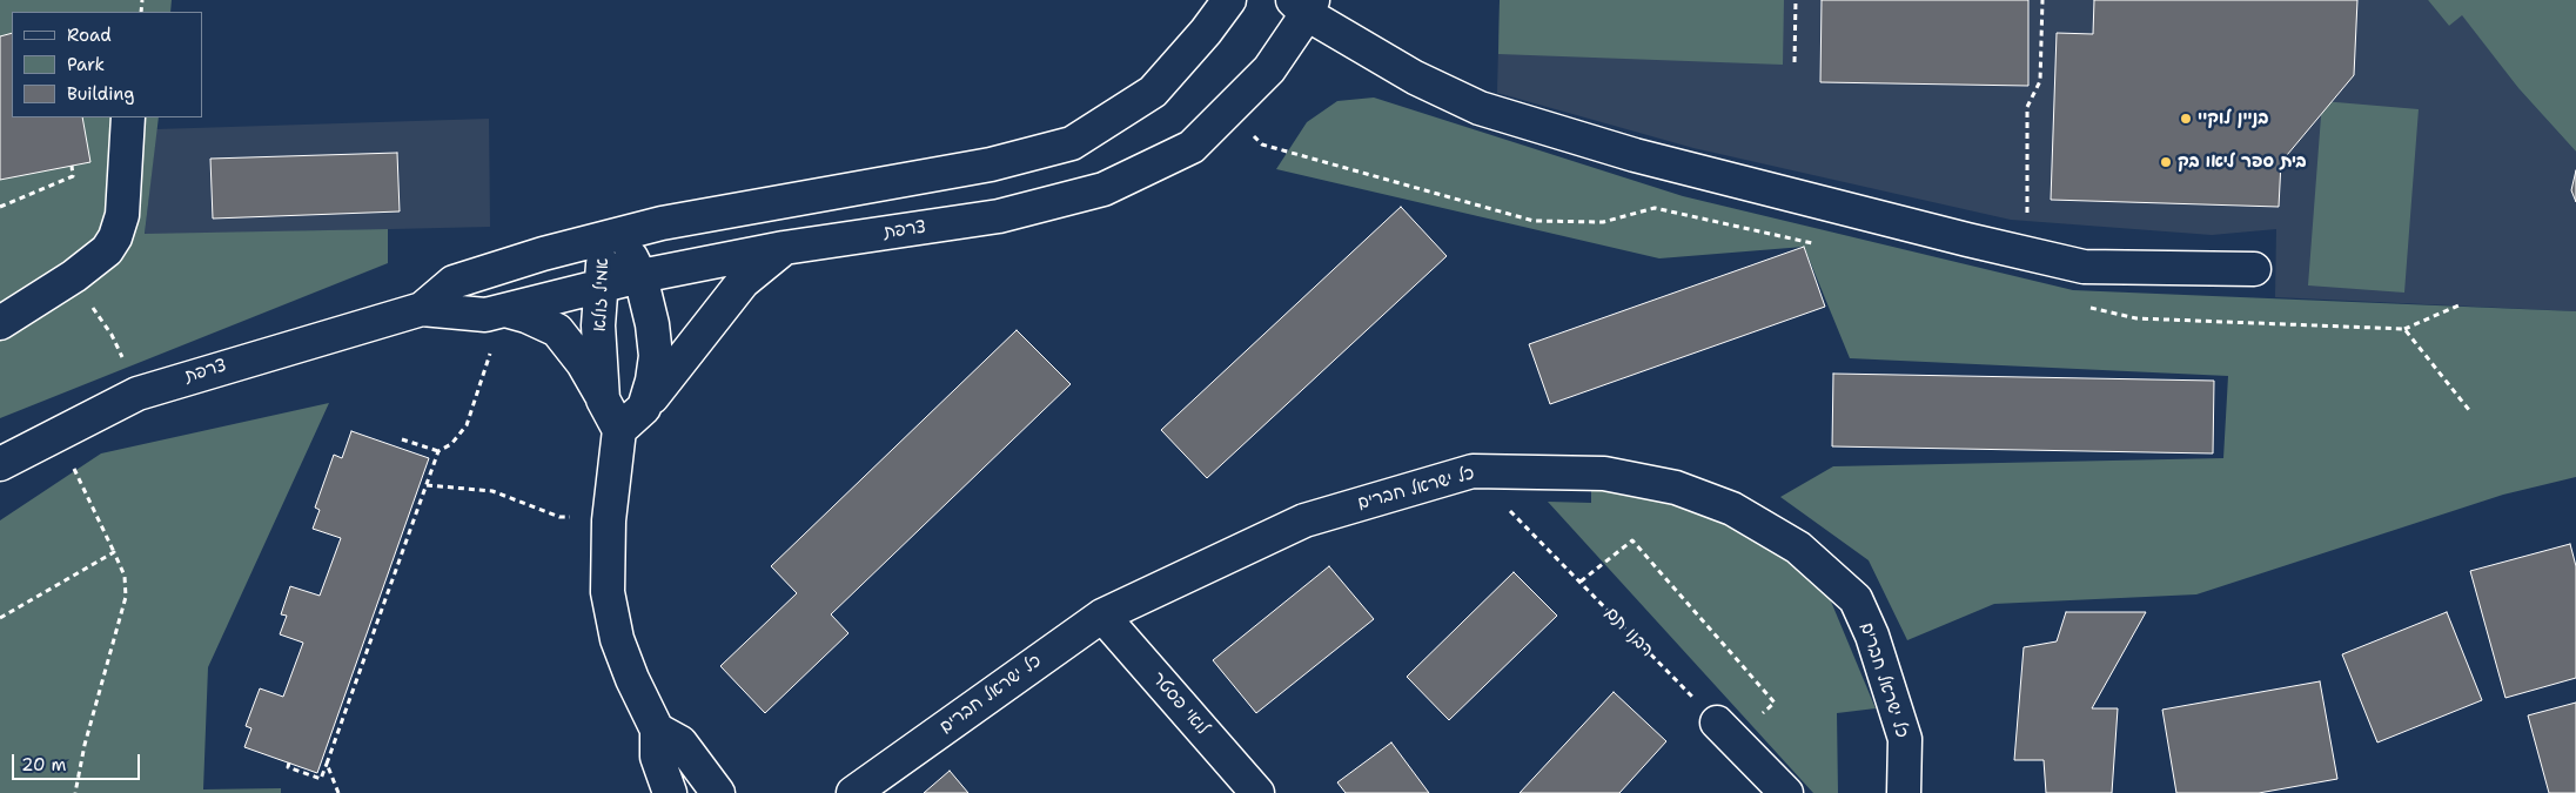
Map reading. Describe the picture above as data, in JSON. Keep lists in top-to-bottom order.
{
  "streets": {
    "street": [
      "צרפת",
      "אמיל זולא",
      "כל ישראל חברים",
      "לואי פסטר"
    ],
    "path": ["רבנו תם"]
  },
  "crossings": [
    ["צרפת", "אמיל זולא"],
    ["כל ישראל חברים", "רבנו תם"],
    ["כל ישראל חברים", "לואי פסטר"]
  ],
  "places": ["בניין לוקיי", "בית ספר ליאו בק"],
  "legend": ["Road", "Park", "Building"],
  "scale_bar": "20 m"
}
